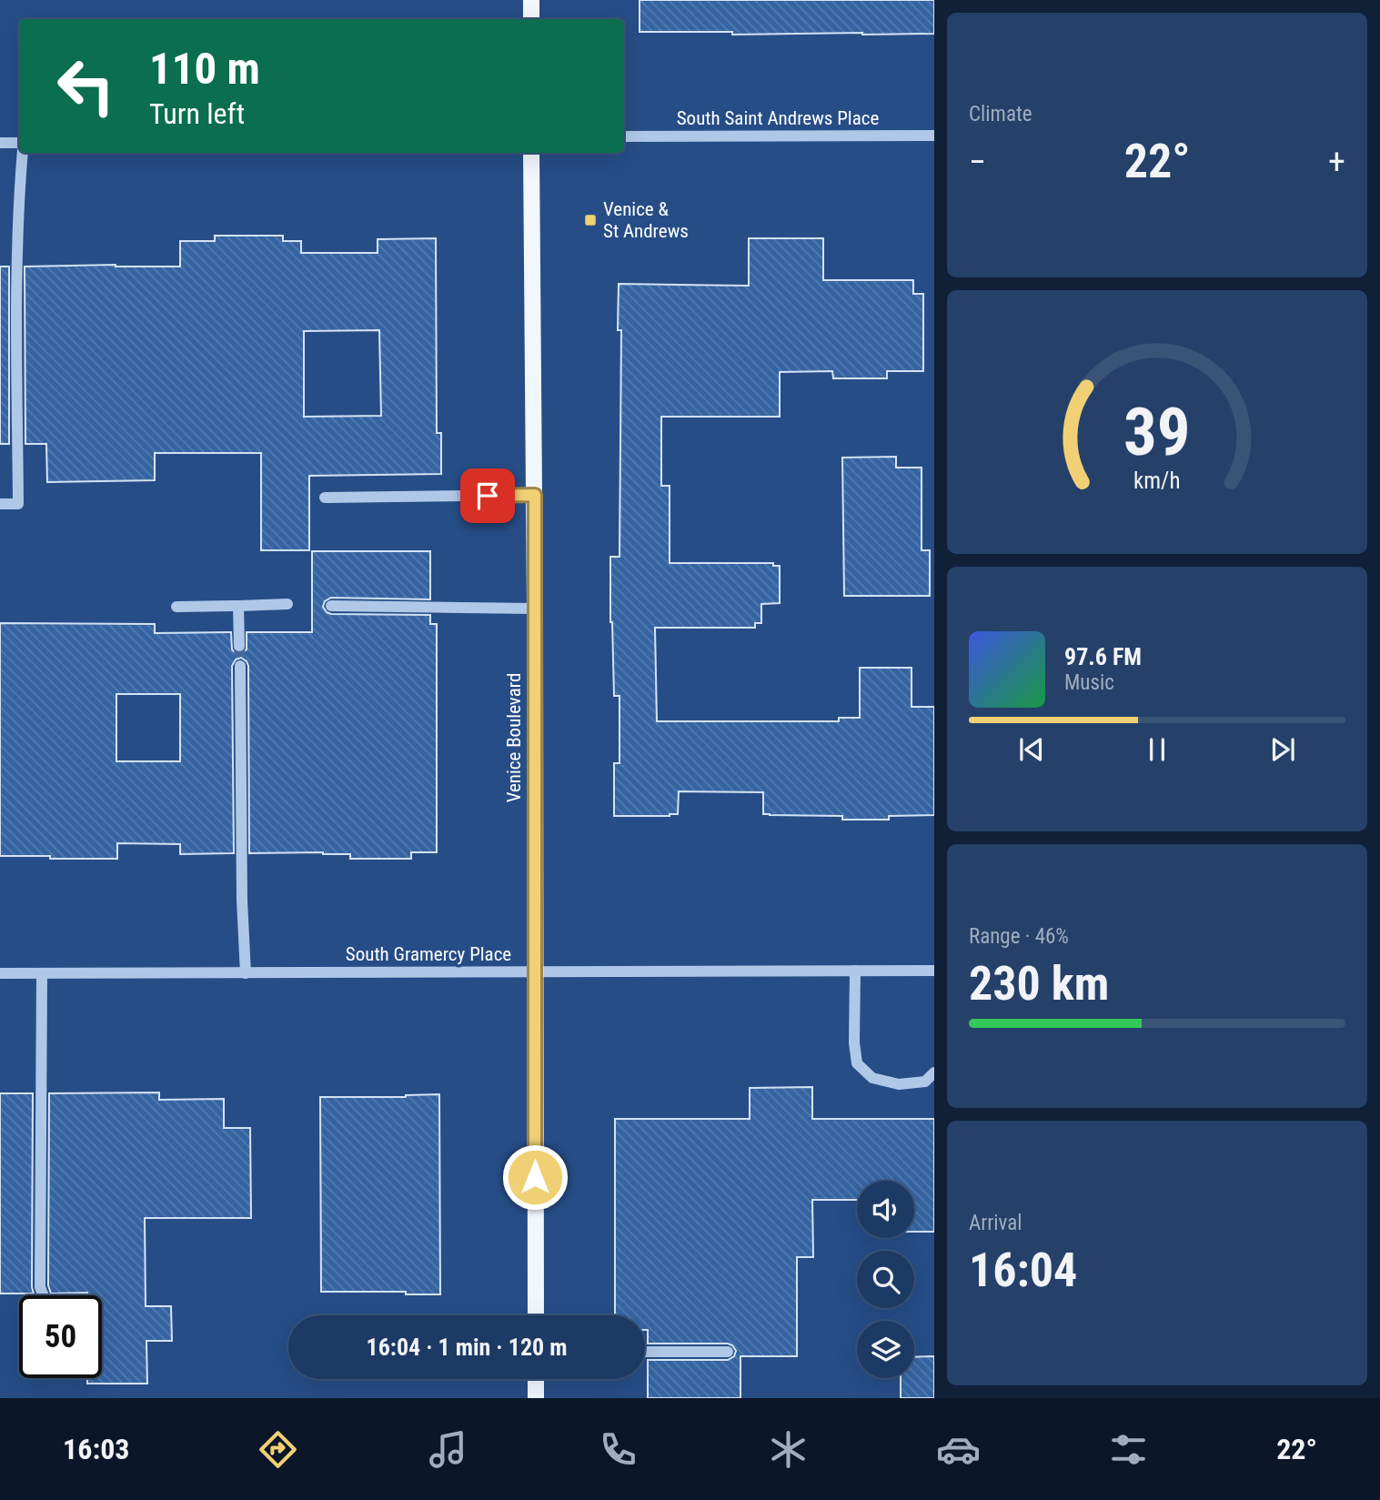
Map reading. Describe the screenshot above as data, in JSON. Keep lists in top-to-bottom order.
{
  "streets": {
    "main road": ["Venice Boulevard"],
    "street": ["South Saint Andrews Place", "South Gramercy Place"]
  },
  "crossings": [
    ["Venice Boulevard", "South Gramercy Place"]
  ],
  "places": {
    "transit": ["Venice & St Andrews"]
  },
  "page": {
    "tile": [
      "Climate",
      ["Range · 46%", "230 km"],
      ["Arrival", "16:04"]
    ],
    "turn": ["110 m", "Turn left"],
    "heat": ["−", "22°", "+"],
    "song": ["97.6 FM", "Music"],
    "limit": "50",
    "trip": "16:04 · 1 min · 120 m",
    "tabs": ["16:03", "22°"],
    "gauge": ["39", "km/h"]
  }
}
